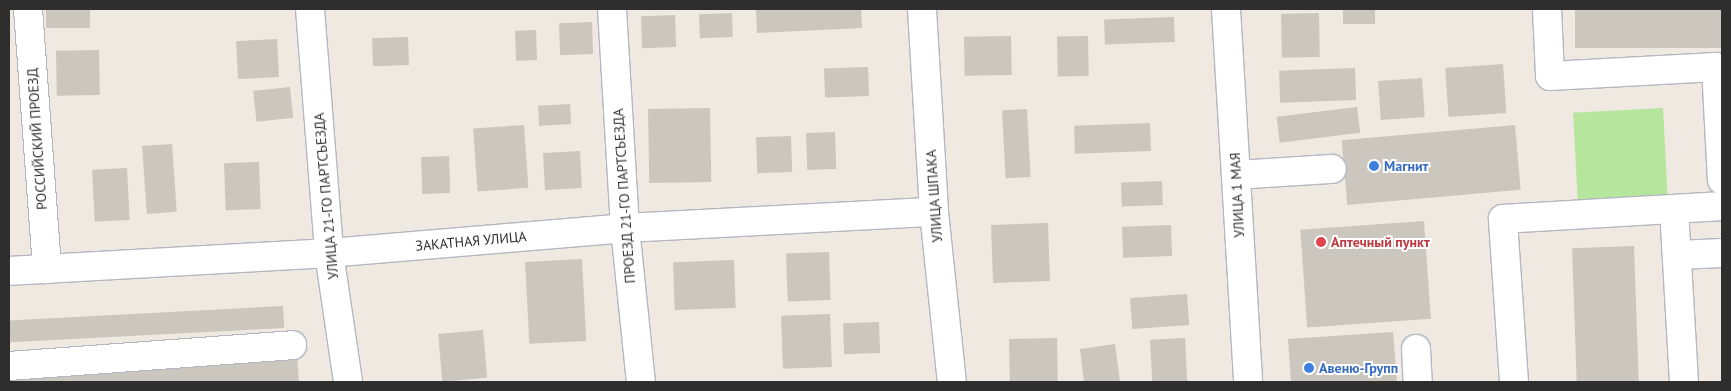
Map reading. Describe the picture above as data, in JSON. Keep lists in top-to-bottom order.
{
  "streets": {
    "street": [
      "РОССИЙСКИЙ ПРОЕЗД",
      "УЛИЦА 1 МАЯ",
      "УЛИЦА 21-ГО ПАРТСЪЕЗДА",
      "ПРОЕЗД 21-ГО ПАРТСЪЕЗДА",
      "УЛИЦА ШПАКА",
      "ЗАКАТНАЯ УЛИЦА"
    ]
  },
  "crossings": [
    ["РОССИЙСКИЙ ПРОЕЗД", "ЗАКАТНАЯ УЛИЦА"],
    ["УЛИЦА 21-ГО ПАРТСЪЕЗДА", "ЗАКАТНАЯ УЛИЦА"],
    ["ПРОЕЗД 21-ГО ПАРТСЪЕЗДА", "ЗАКАТНАЯ УЛИЦА"],
    ["УЛИЦА ШПАКА", "ЗАКАТНАЯ УЛИЦА"]
  ],
  "places": ["Магнит", "Аптечный пункт", "Авеню-Групп"]
}
